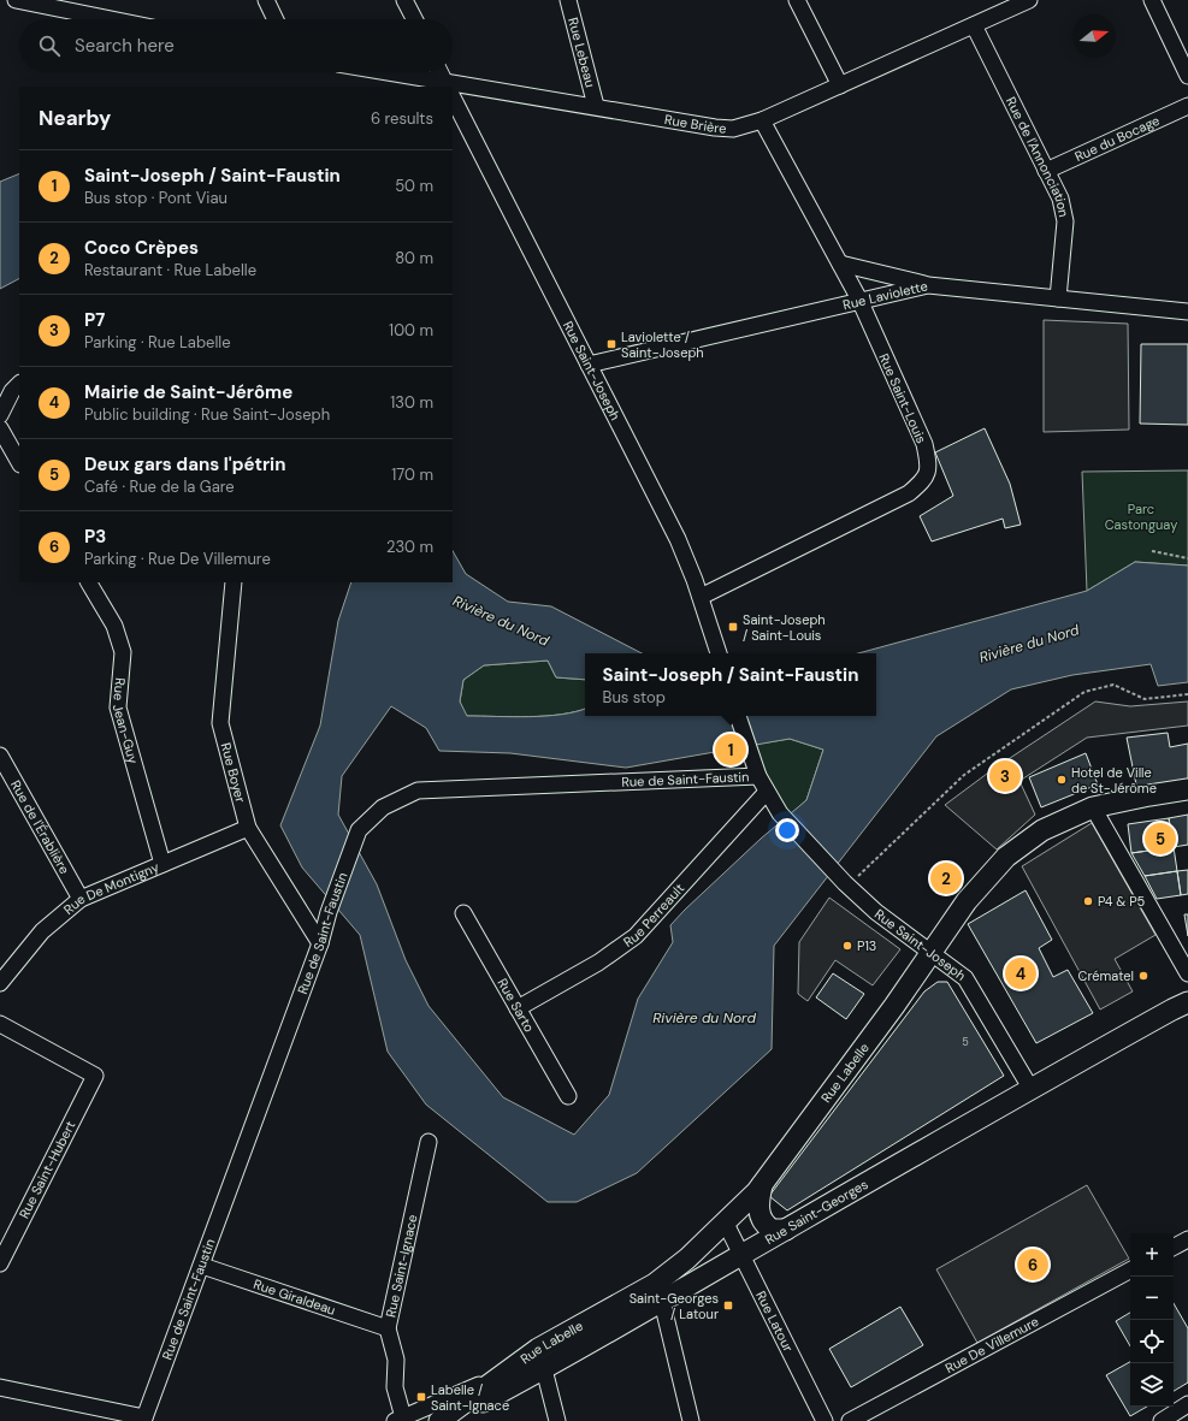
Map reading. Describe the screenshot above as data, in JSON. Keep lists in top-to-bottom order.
{
  "streets": {
    "main road": ["Rue Labelle", "Rue Saint-Georges"],
    "street": [
      "Rue Lebeau",
      "Rue Brière",
      "Rue du Bocage",
      "Rue de l'Annonciation",
      "Rue Laviolette",
      "Rue Saint-Joseph",
      "Rue Saint-Louis",
      "Rue Jean-Guy",
      "Rue Boyer",
      "Rue de Saint-Faustin",
      "Rue de l'Érablière",
      "Rue De Montigny",
      "Rue Perreault",
      "Rue Sarto",
      "Rue Saint-Hubert",
      "Rue Saint-Ignace",
      "Rue Giraldeau",
      "Rue Latour",
      "Rue De Villemure"
    ]
  },
  "crossings": [
    ["Rue Lebeau", "Rue Brière"],
    ["Rue Brière", "Rue de l'Annonciation"],
    ["Rue Brière", "Rue Saint-Louis"],
    ["Rue du Bocage", "Rue de l'Annonciation"],
    ["Rue de l'Annonciation", "Rue Laviolette"],
    ["Rue Laviolette", "Rue Saint-Joseph"],
    ["Rue Laviolette", "Rue Saint-Louis"],
    ["Rue Saint-Joseph", "Rue Saint-Louis"],
    ["Rue Saint-Joseph", "Rue Perreault"],
    ["Rue Saint-Joseph", "Rue Labelle"],
    ["Rue Saint-Joseph", "Rue Saint-Georges"],
    ["Rue Jean-Guy", "Rue De Montigny"],
    ["Rue Boyer", "Rue de Saint-Faustin"],
    ["Rue Boyer", "Rue De Montigny"],
    ["Rue de Saint-Faustin", "Rue Giraldeau"],
    ["Rue de l'Érablière", "Rue De Montigny"],
    ["Rue Perreault", "Rue Sarto"],
    ["Rue Labelle", "Rue Saint-Ignace"],
    ["Rue Labelle", "Rue Latour"],
    ["Rue Saint-Georges", "Rue Latour"],
    ["Rue Saint-Ignace", "Rue Giraldeau"]
  ],
  "water": ["Rivière du Nord"],
  "parks": ["Parc Castonguay"],
  "places": {
    "transit": [
      "Laviolette / Saint-Joseph",
      "Saint-Joseph / Saint-Louis",
      "Saint-Georges / Latour",
      "Labelle / Saint-Ignace"
    ],
    "other": [
      "Hotel de Ville de St-Jérôme",
      "P4 & P5",
      "P13",
      "Crématel"
    ]
  },
  "house_numbers": ["5"],
  "north": "right",
  "page": {
    "search": "Search here",
    "heading": ["Nearby", "6 results"],
    "list": [
      {
        "mark": "1",
        "name": "Saint-Joseph / Saint-Faustin",
        "note": "Bus stop · Pont Viau",
        "value": "50 m"
      },
      {
        "mark": "2",
        "name": "Coco Crèpes",
        "note": "Restaurant · Rue Labelle",
        "value": "80 m"
      },
      {
        "mark": "3",
        "name": "P7",
        "note": "Parking · Rue Labelle",
        "value": "100 m"
      },
      {
        "mark": "4",
        "name": "Mairie de Saint-Jérôme",
        "note": "Public building · Rue Saint-Joseph",
        "value": "130 m"
      },
      {
        "mark": "5",
        "name": "Deux gars dans l'pétrin",
        "note": "Café · Rue de la Gare",
        "value": "170 m"
      },
      {
        "mark": "6",
        "name": "P3",
        "note": "Parking · Rue De Villemure",
        "value": "230 m"
      }
    ],
    "popup": ["Saint-Joseph / Saint-Faustin", "Bus stop"],
    "pins": [
      "1",
      "3",
      "5",
      "2",
      "4",
      "6"
    ],
    "map_buttons": ["+", "−"]
  }
}
